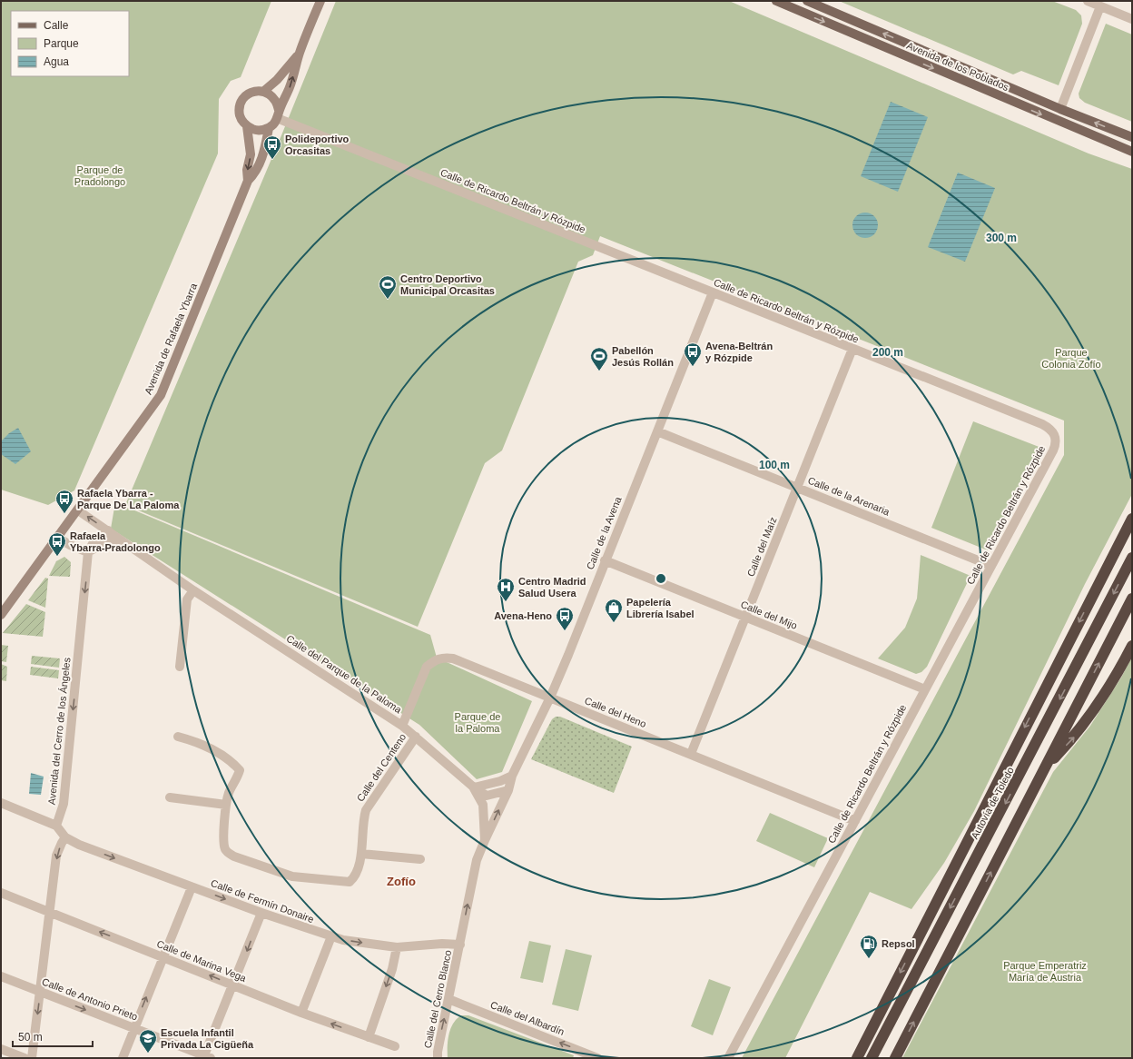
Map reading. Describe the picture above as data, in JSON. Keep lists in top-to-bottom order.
{
  "streets": {
    "highway": ["Autovía de Toledo"],
    "main road": ["Avenida de los Poblados", "Avenida de Rafaela Ybarra"],
    "street": [
      "Calle de Ricardo Beltrán y Rózpide",
      "Calle de la Arenaria",
      "Calle de la Avena",
      "Calle del Maíz",
      "Calle del Mijo",
      "Calle del Parque de la Paloma",
      "Calle del Heno",
      "Avenida del Cerro de los Ángeles",
      "Calle del Centeno",
      "Calle de Fermín Donaire",
      "Calle de Marina Vega",
      "Calle de Antonio Prieto",
      "Calle del Cerro Blanco",
      "Calle del Albardín"
    ]
  },
  "crossings": [
    ["Calle de Ricardo Beltrán y Rózpide", "Avenida de Rafaela Ybarra"],
    ["Calle de Ricardo Beltrán y Rózpide", "Calle de la Arenaria"],
    ["Calle de Ricardo Beltrán y Rózpide", "Calle de la Avena"],
    ["Calle de Ricardo Beltrán y Rózpide", "Calle del Maíz"],
    ["Calle de Ricardo Beltrán y Rózpide", "Calle del Mijo"],
    ["Calle de Ricardo Beltrán y Rózpide", "Calle del Heno"],
    ["Avenida de Rafaela Ybarra", "Calle del Parque de la Paloma"],
    ["Calle de la Arenaria", "Calle de la Avena"],
    ["Calle de la Arenaria", "Calle del Maíz"],
    ["Calle de la Avena", "Calle del Mijo"],
    ["Calle de la Avena", "Calle del Parque de la Paloma"],
    ["Calle de la Avena", "Calle del Heno"],
    ["Calle del Maíz", "Calle del Mijo"],
    ["Calle del Maíz", "Calle del Heno"],
    ["Calle del Parque de la Paloma", "Calle del Heno"],
    ["Calle del Parque de la Paloma", "Avenida del Cerro de los Ángeles"],
    ["Calle del Parque de la Paloma", "Calle del Centeno"],
    ["Calle del Parque de la Paloma", "Calle de Fermín Donaire"],
    ["Calle del Parque de la Paloma", "Calle del Cerro Blanco"],
    ["Calle de Fermín Donaire", "Calle del Cerro Blanco"],
    ["Calle del Cerro Blanco", "Calle del Albardín"]
  ],
  "one_way": [
    "Avenida del Cerro de los Ángeles",
    "Calle de Fermín Donaire",
    "Calle de Marina Vega",
    "Calle de Antonio Prieto",
    "Calle del Albardín"
  ],
  "districts": ["Zofío"],
  "parks": [
    "Parque de Pradolongo",
    "Parque Colonia Zofío",
    "Parque de la Paloma",
    "Parque Emperatriz María de Austria"
  ],
  "places": {
    "bus stop": [
      "Polideportivo Orcasitas",
      "Avena-Beltrán y Rózpide",
      "Rafaela Ybarra - Parque De La Paloma",
      "Rafaela Ybarra-Pradolongo",
      "Avena-Heno"
    ],
    "sports": ["Centro Deportivo Municipal Orcasitas", "Pabellón Jesús Rollán"],
    "hospital": ["Centro Madrid Salud Usera"],
    "shop": ["Papelería Librería Isabel"],
    "fuel station": ["Repsol"],
    "school or university": ["Escuela Infantil Privada La Cigüeña"]
  },
  "legend": ["Calle", "Parque", "Agua"],
  "scale_bar": "50 m",
  "rings": ["300 m", "200 m", "100 m"]
}
